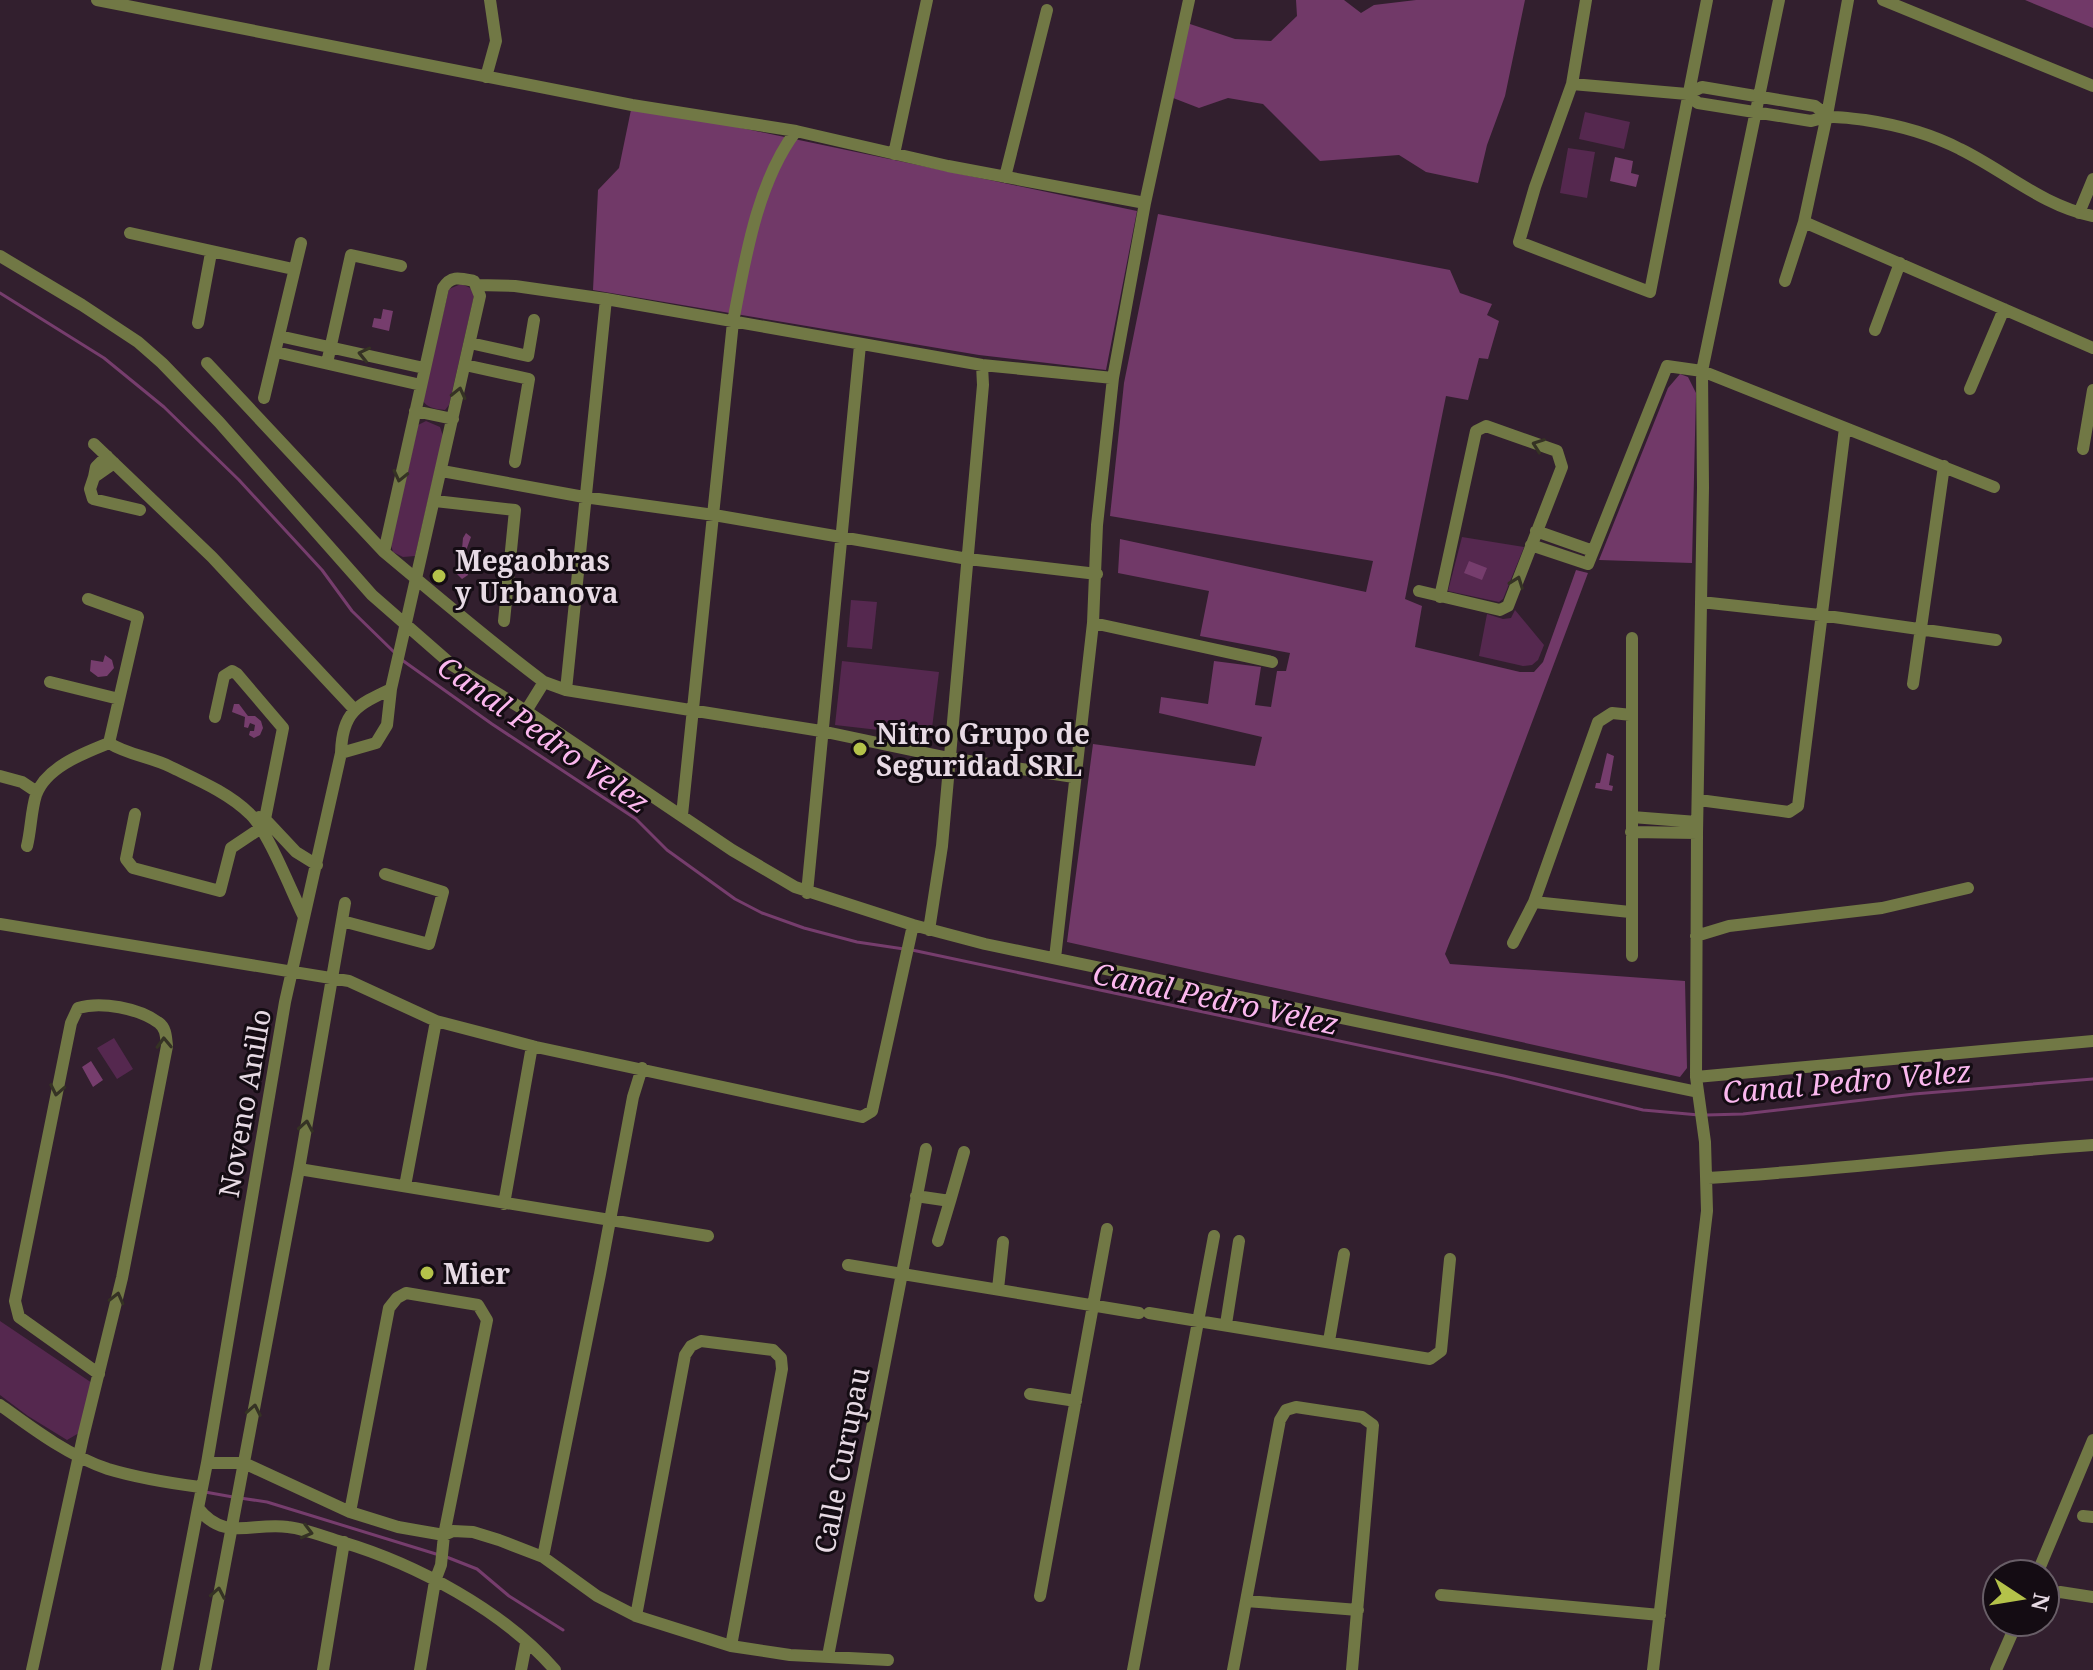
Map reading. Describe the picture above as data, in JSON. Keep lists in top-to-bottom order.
{
  "streets": {
    "street": ["Noveno Anillo", "Calle Curupau"]
  },
  "water": ["Canal Pedro Velez"],
  "places": ["Megaobras y Urbanova", "Nitro Grupo de Seguridad SRL", "Mier"],
  "north": "right"
}
